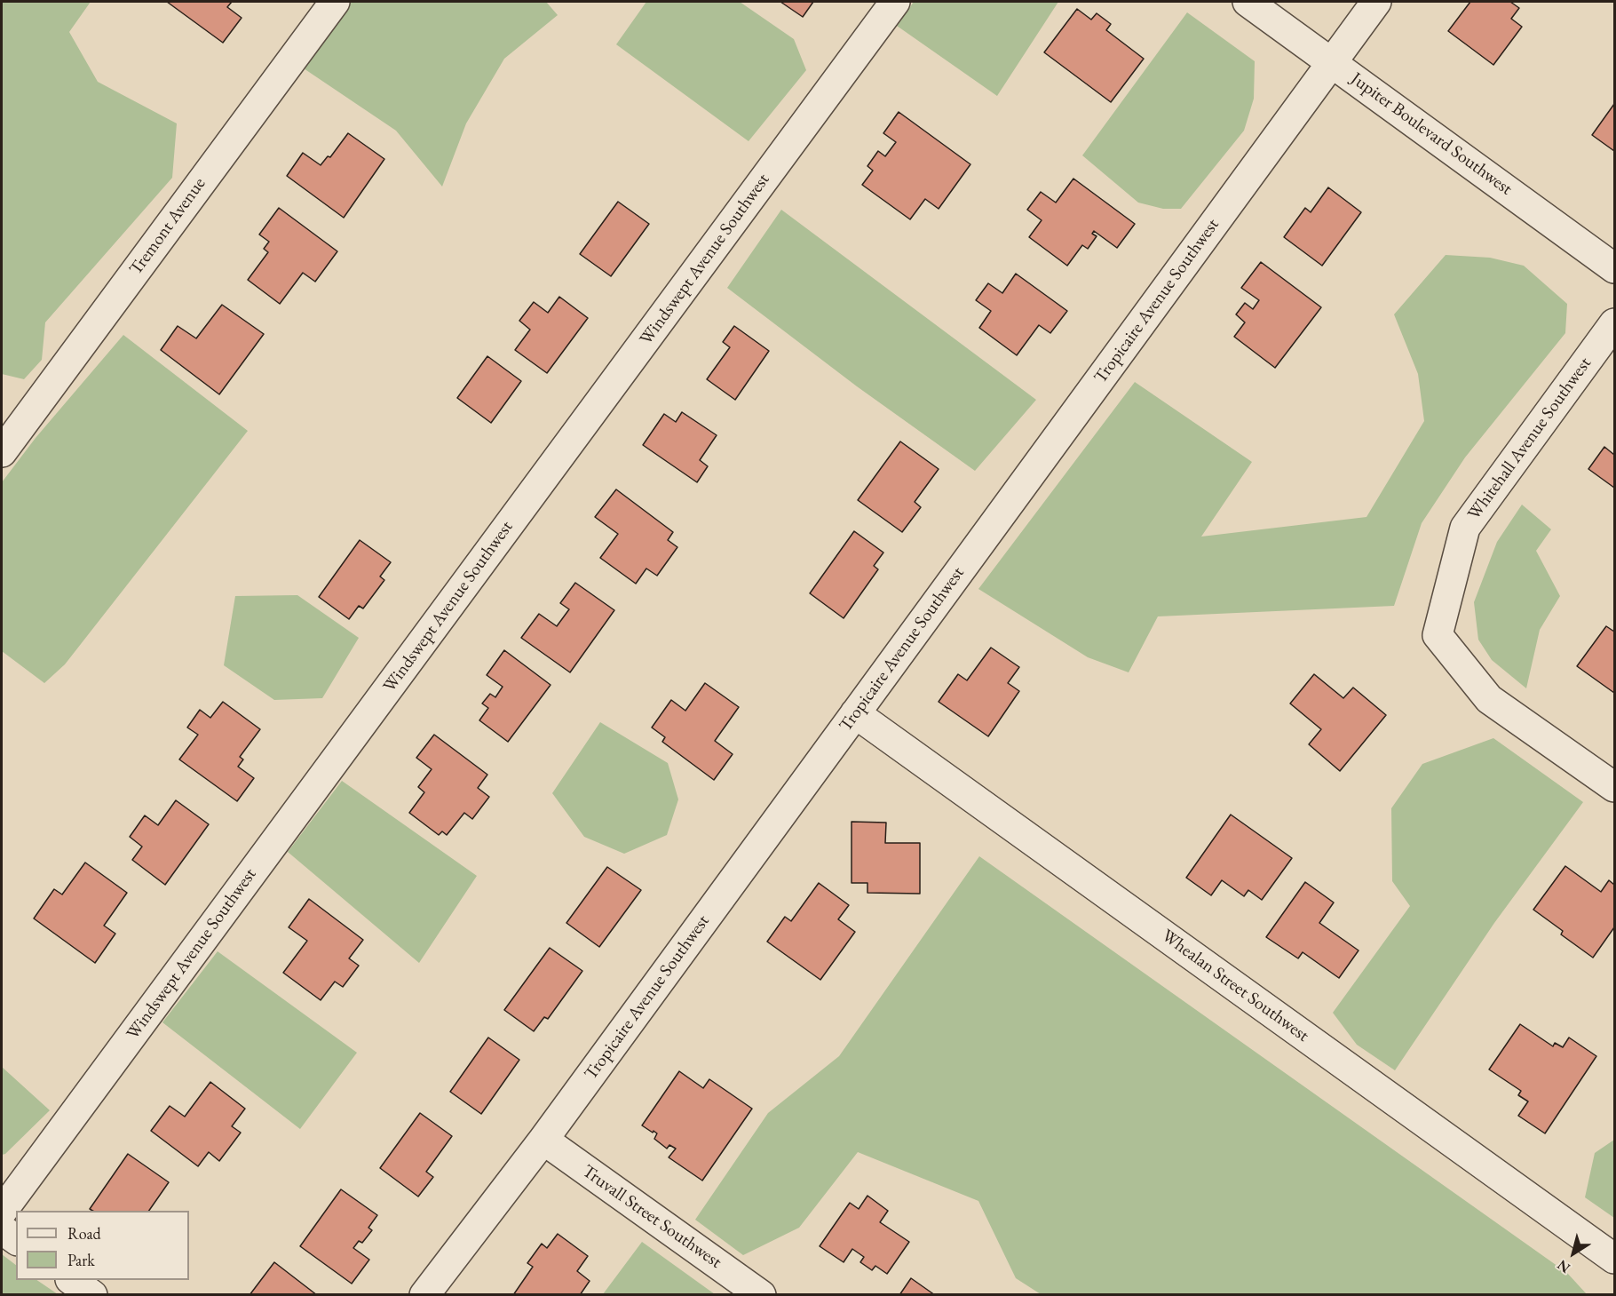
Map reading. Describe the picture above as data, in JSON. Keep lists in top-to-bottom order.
{
  "streets": {
    "street": [
      "Jupiter Boulevard Southwest",
      "Tremont Avenue",
      "Windswept Avenue Southwest",
      "Tropicaire Avenue Southwest",
      "Whitehall Avenue Southwest",
      "Whealan Street Southwest",
      "Truvall Street Southwest"
    ]
  },
  "crossings": [
    ["Jupiter Boulevard Southwest", "Tropicaire Avenue Southwest"],
    ["Tropicaire Avenue Southwest", "Whealan Street Southwest"],
    ["Tropicaire Avenue Southwest", "Truvall Street Southwest"]
  ],
  "legend": ["Road", "Park"],
  "north": "bottom left"
}
